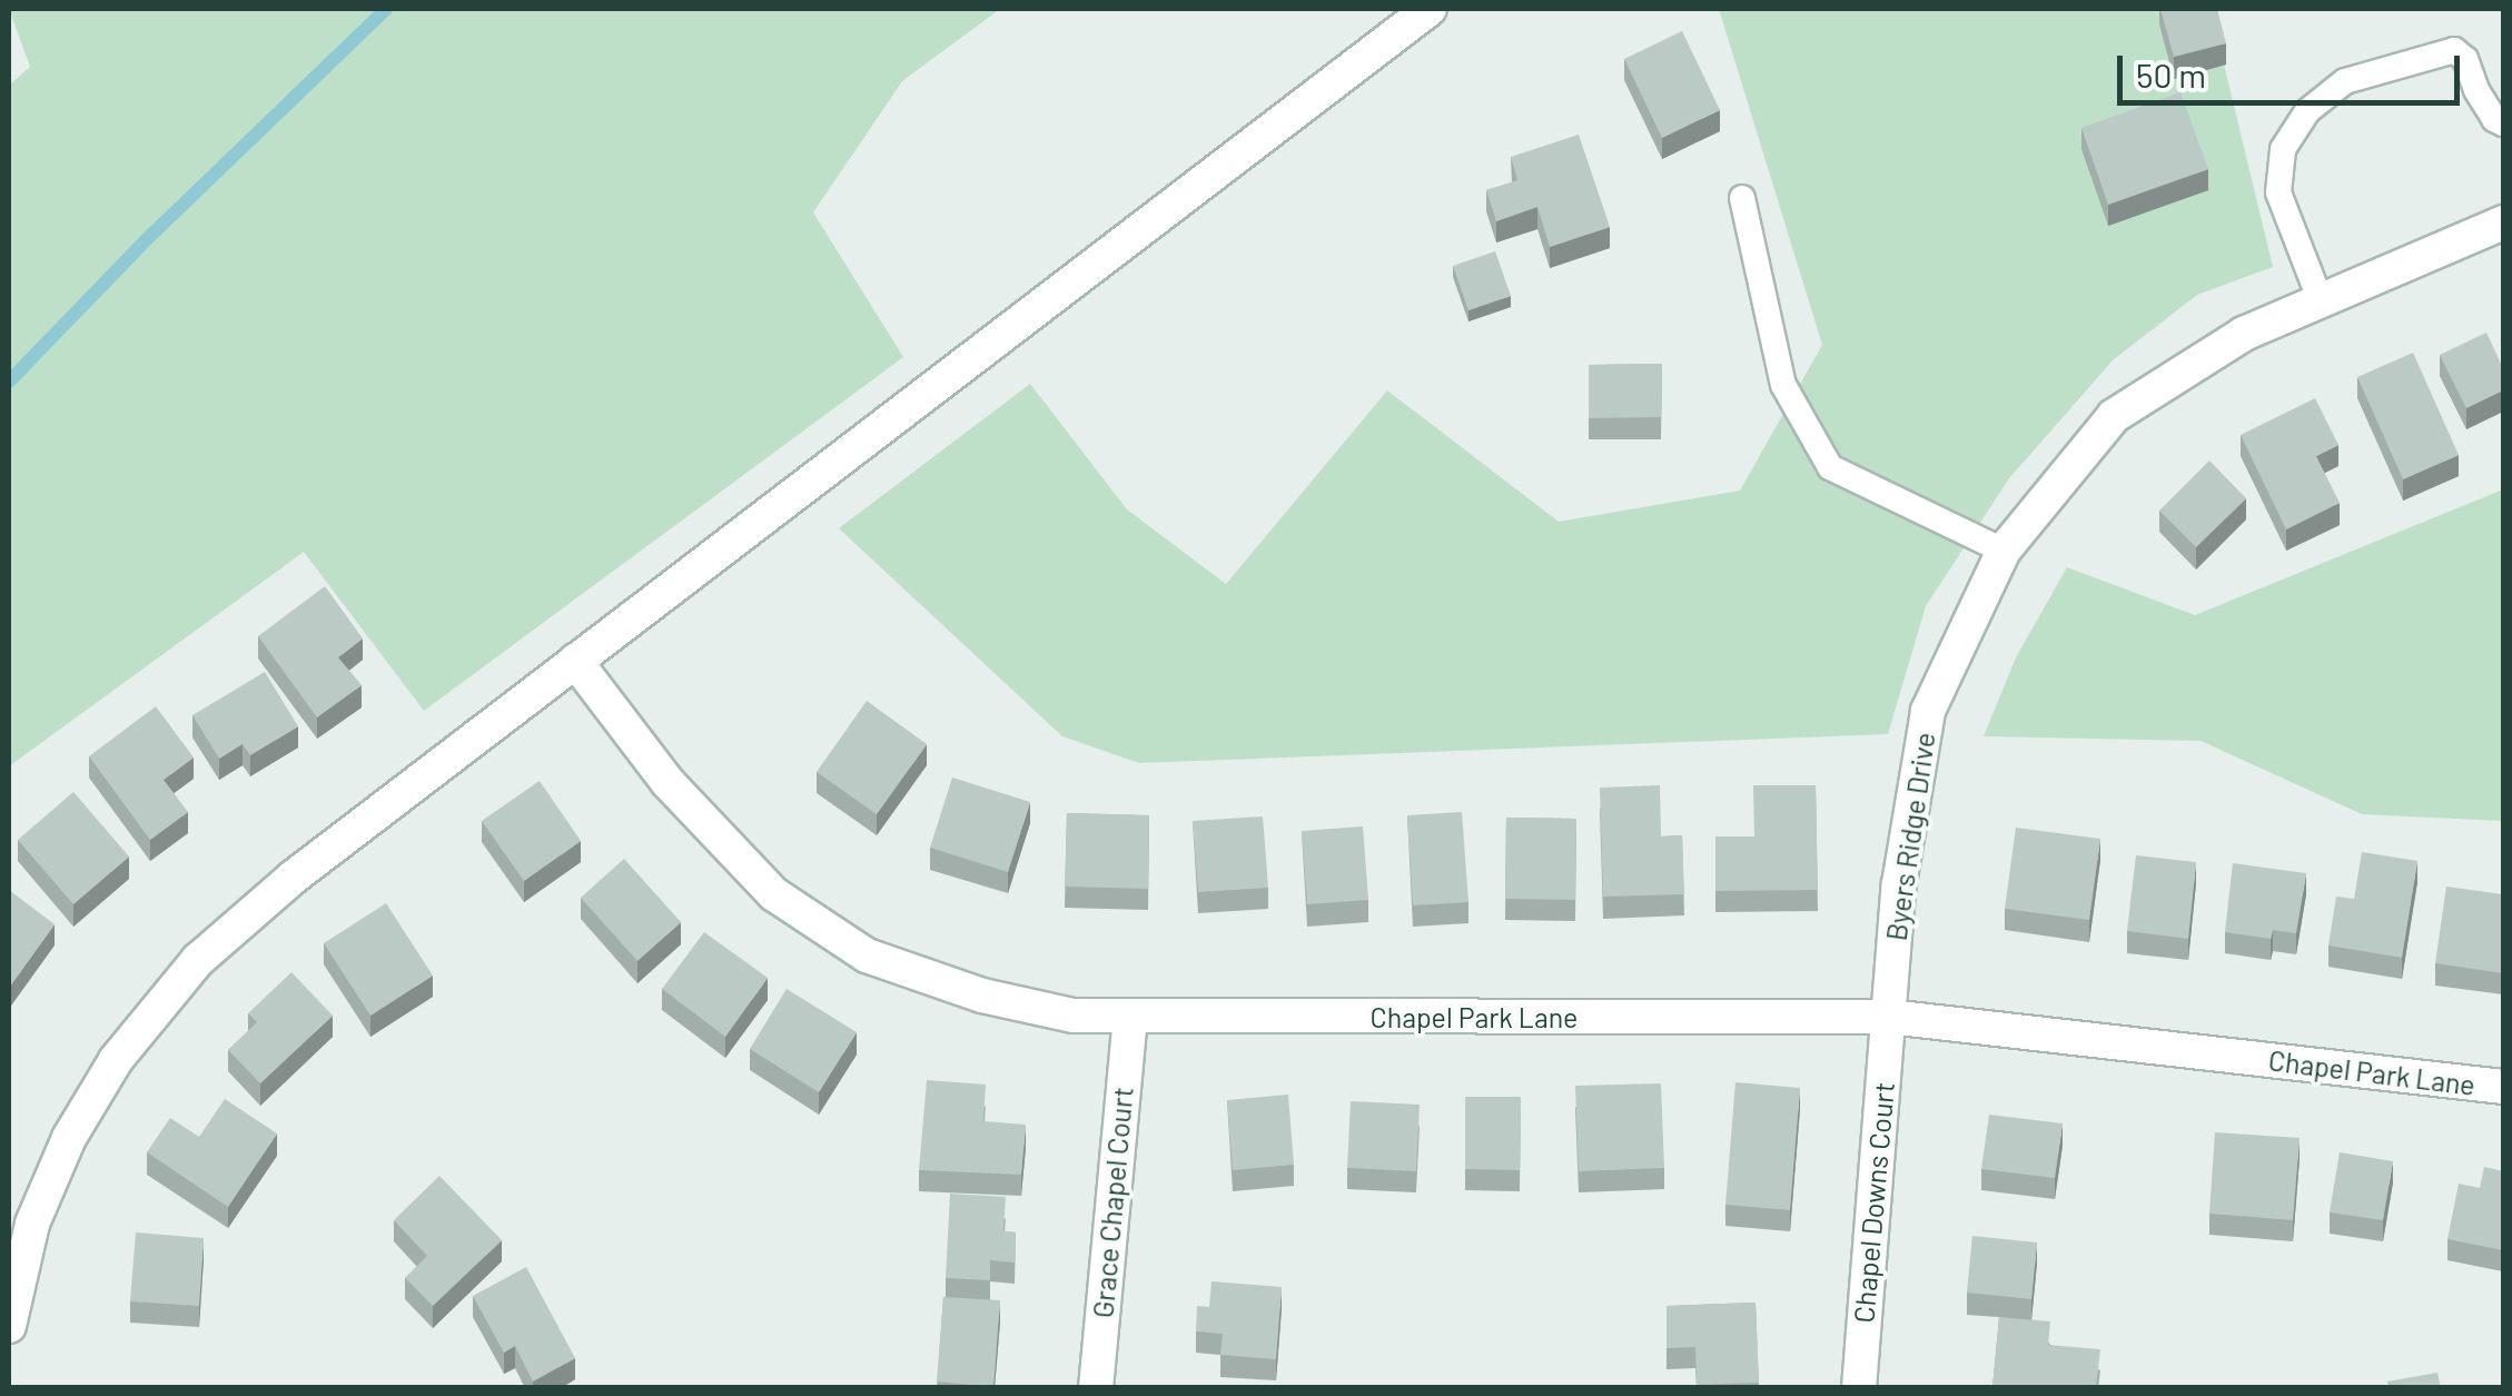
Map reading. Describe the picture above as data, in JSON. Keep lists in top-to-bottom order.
{
  "streets": {
    "street": [
      "Byers Ridge Drive",
      "Chapel Park Lane",
      "Grace Chapel Court",
      "Chapel Downs Court"
    ]
  },
  "crossings": [
    ["Byers Ridge Drive", "Chapel Park Lane"],
    ["Byers Ridge Drive", "Chapel Downs Court"],
    ["Chapel Park Lane", "Grace Chapel Court"],
    ["Chapel Park Lane", "Chapel Downs Court"]
  ],
  "scale_bar": "50 m"
}
